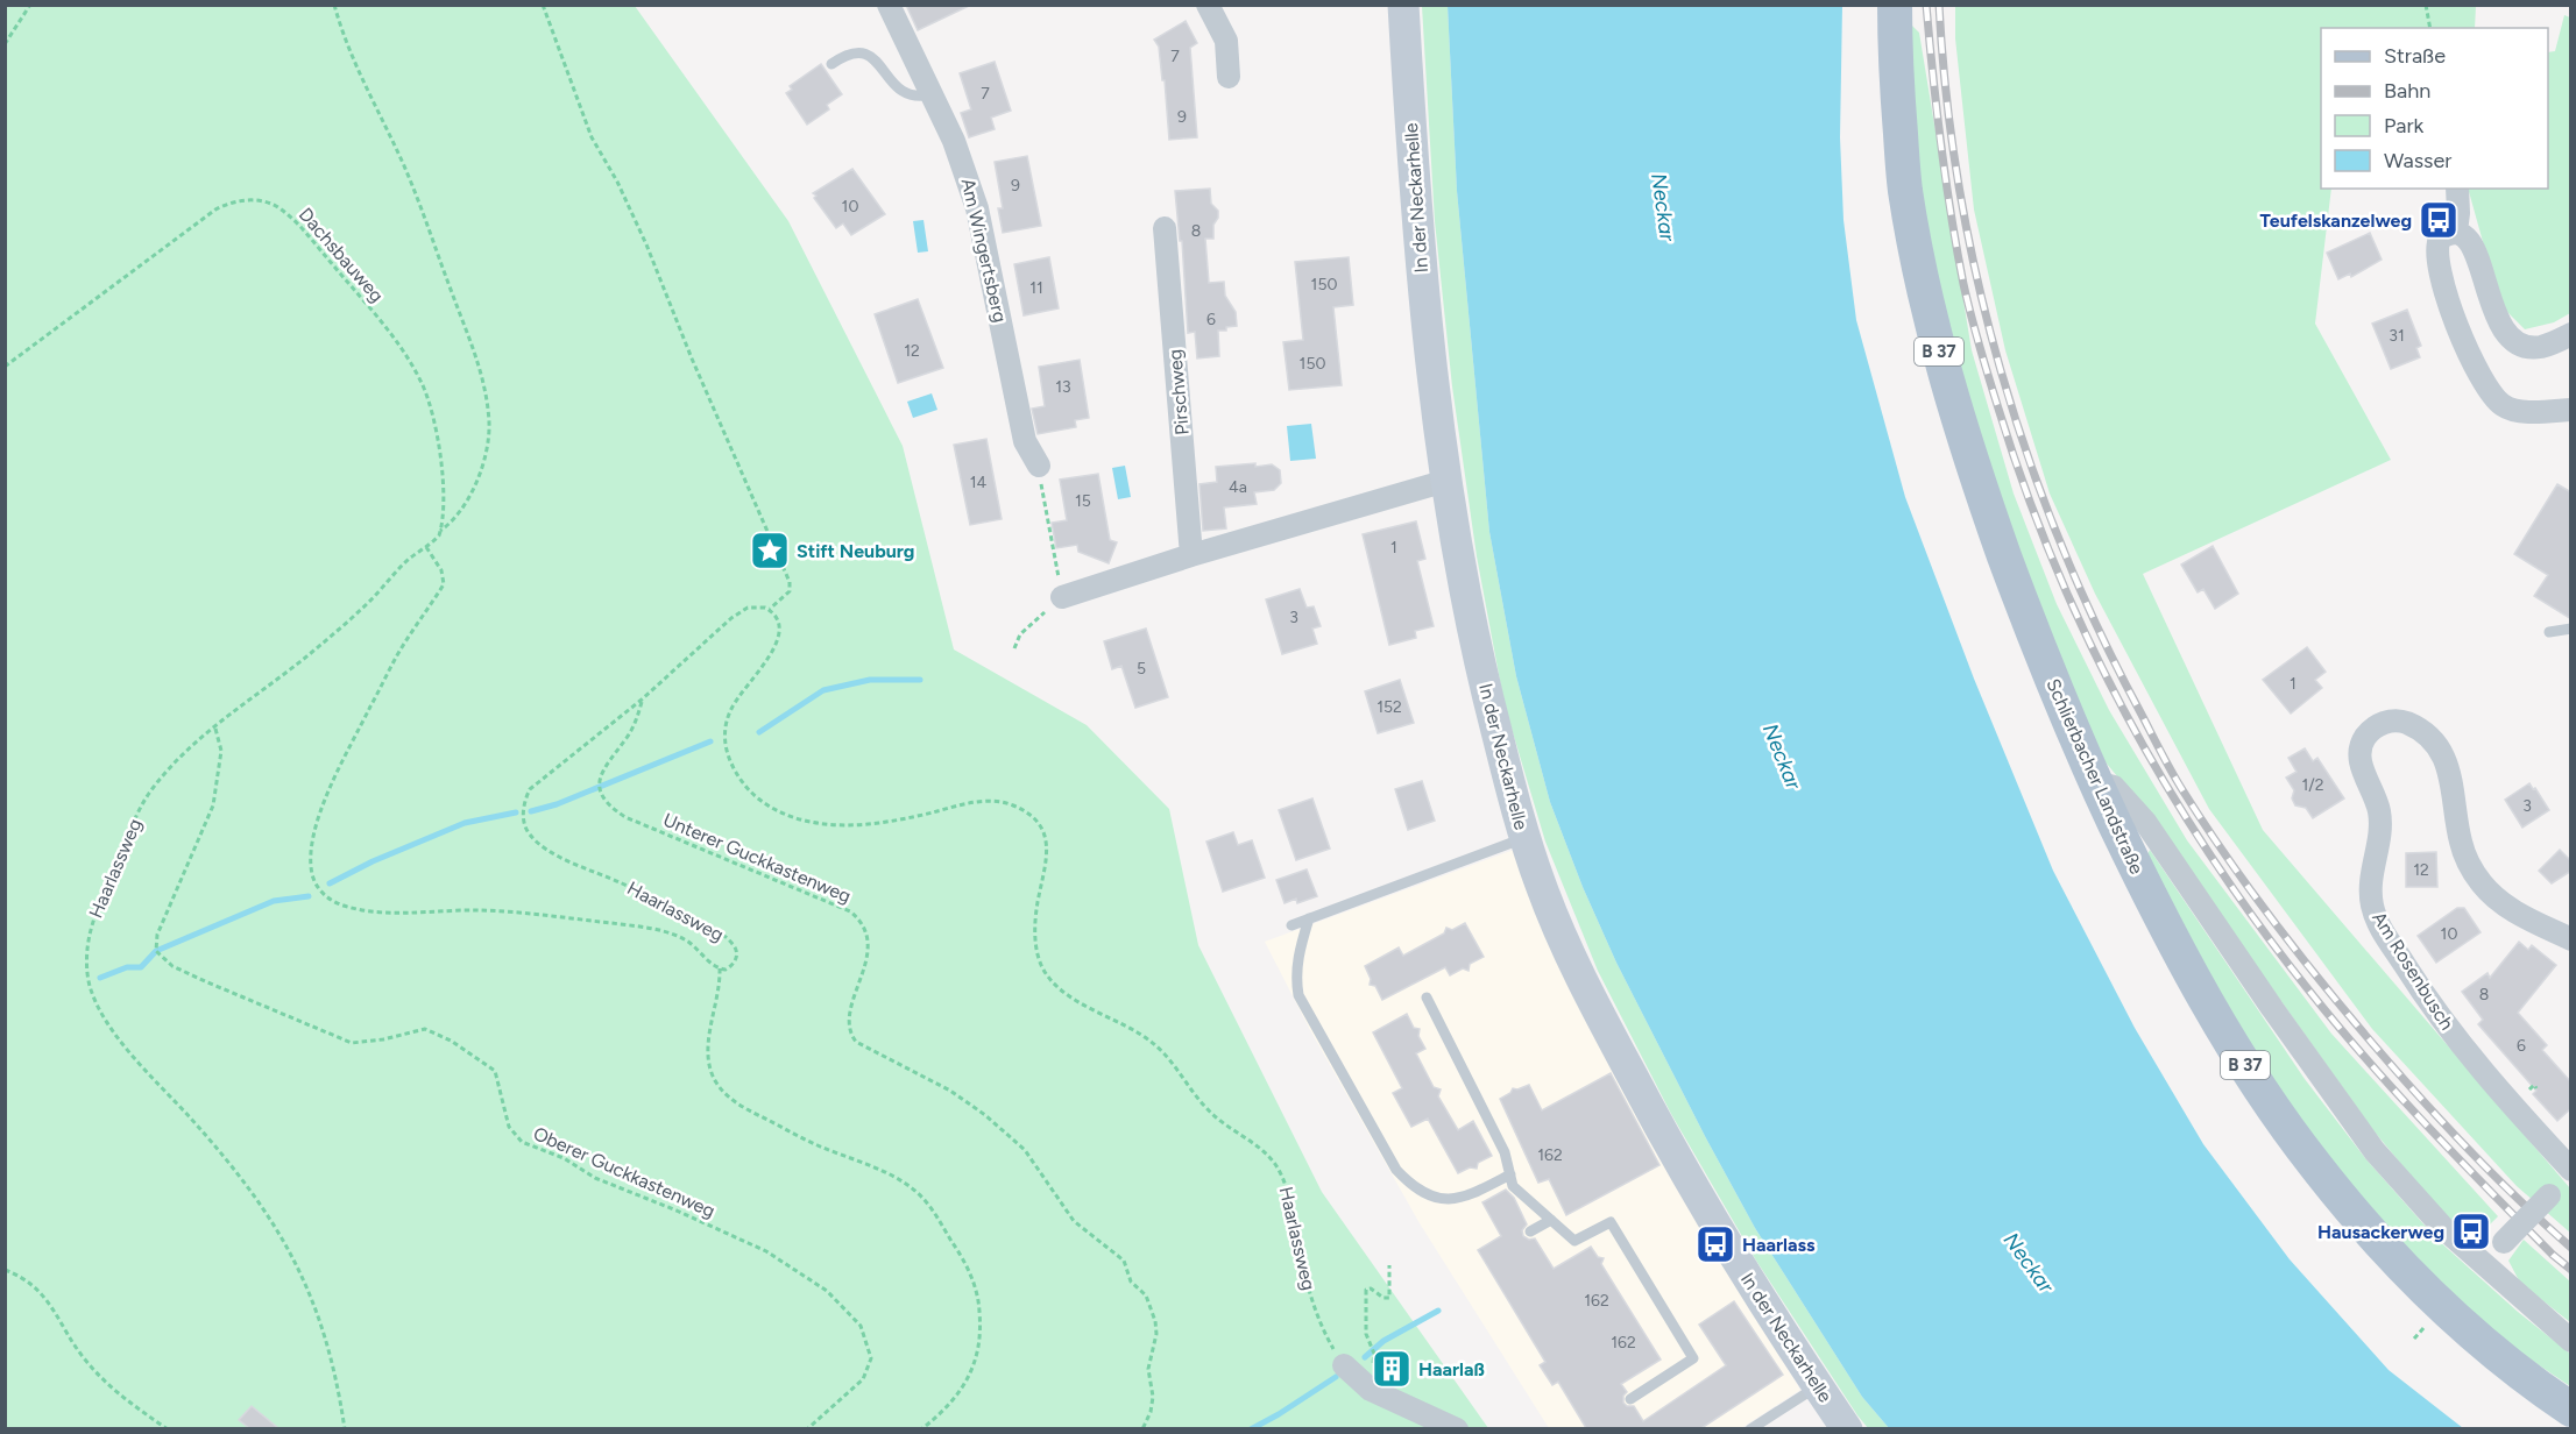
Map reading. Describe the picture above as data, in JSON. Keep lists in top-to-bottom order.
{
  "streets": {
    "main road": ["In der Neckarhelle", "B 37", "Schlierbacher Landstraße"],
    "street": ["Am Wingertsberg", "Pirschweg", "Am Rosenbusch"],
    "path": [
      "Dachsbauweg",
      "Unterer Guckkastenweg",
      "Haarlassweg",
      "Oberer Guckkastenweg"
    ]
  },
  "crossings": [
    ["Unterer Guckkastenweg", "Haarlassweg"],
    ["Haarlassweg", "Oberer Guckkastenweg"]
  ],
  "water": ["Neckar"],
  "places": {
    "bus stop": ["Teufelskanzelweg", "Hausackerweg", "Haarlass"],
    "place": ["Stift Neuburg"],
    "building": ["Haarlaß"]
  },
  "house_numbers": [
    "7",
    "7",
    "9",
    "9",
    "10",
    "8",
    "150",
    "11",
    "6",
    "31",
    "12",
    "150",
    "13",
    "14",
    "4a",
    "15",
    "1",
    "3",
    "5",
    "1",
    "152",
    "1/2",
    "3",
    "12",
    "10",
    "8",
    "6",
    "162",
    "162",
    "162"
  ],
  "legend": [
    "Straße",
    "Bahn",
    "Park",
    "Wasser"
  ]
}
